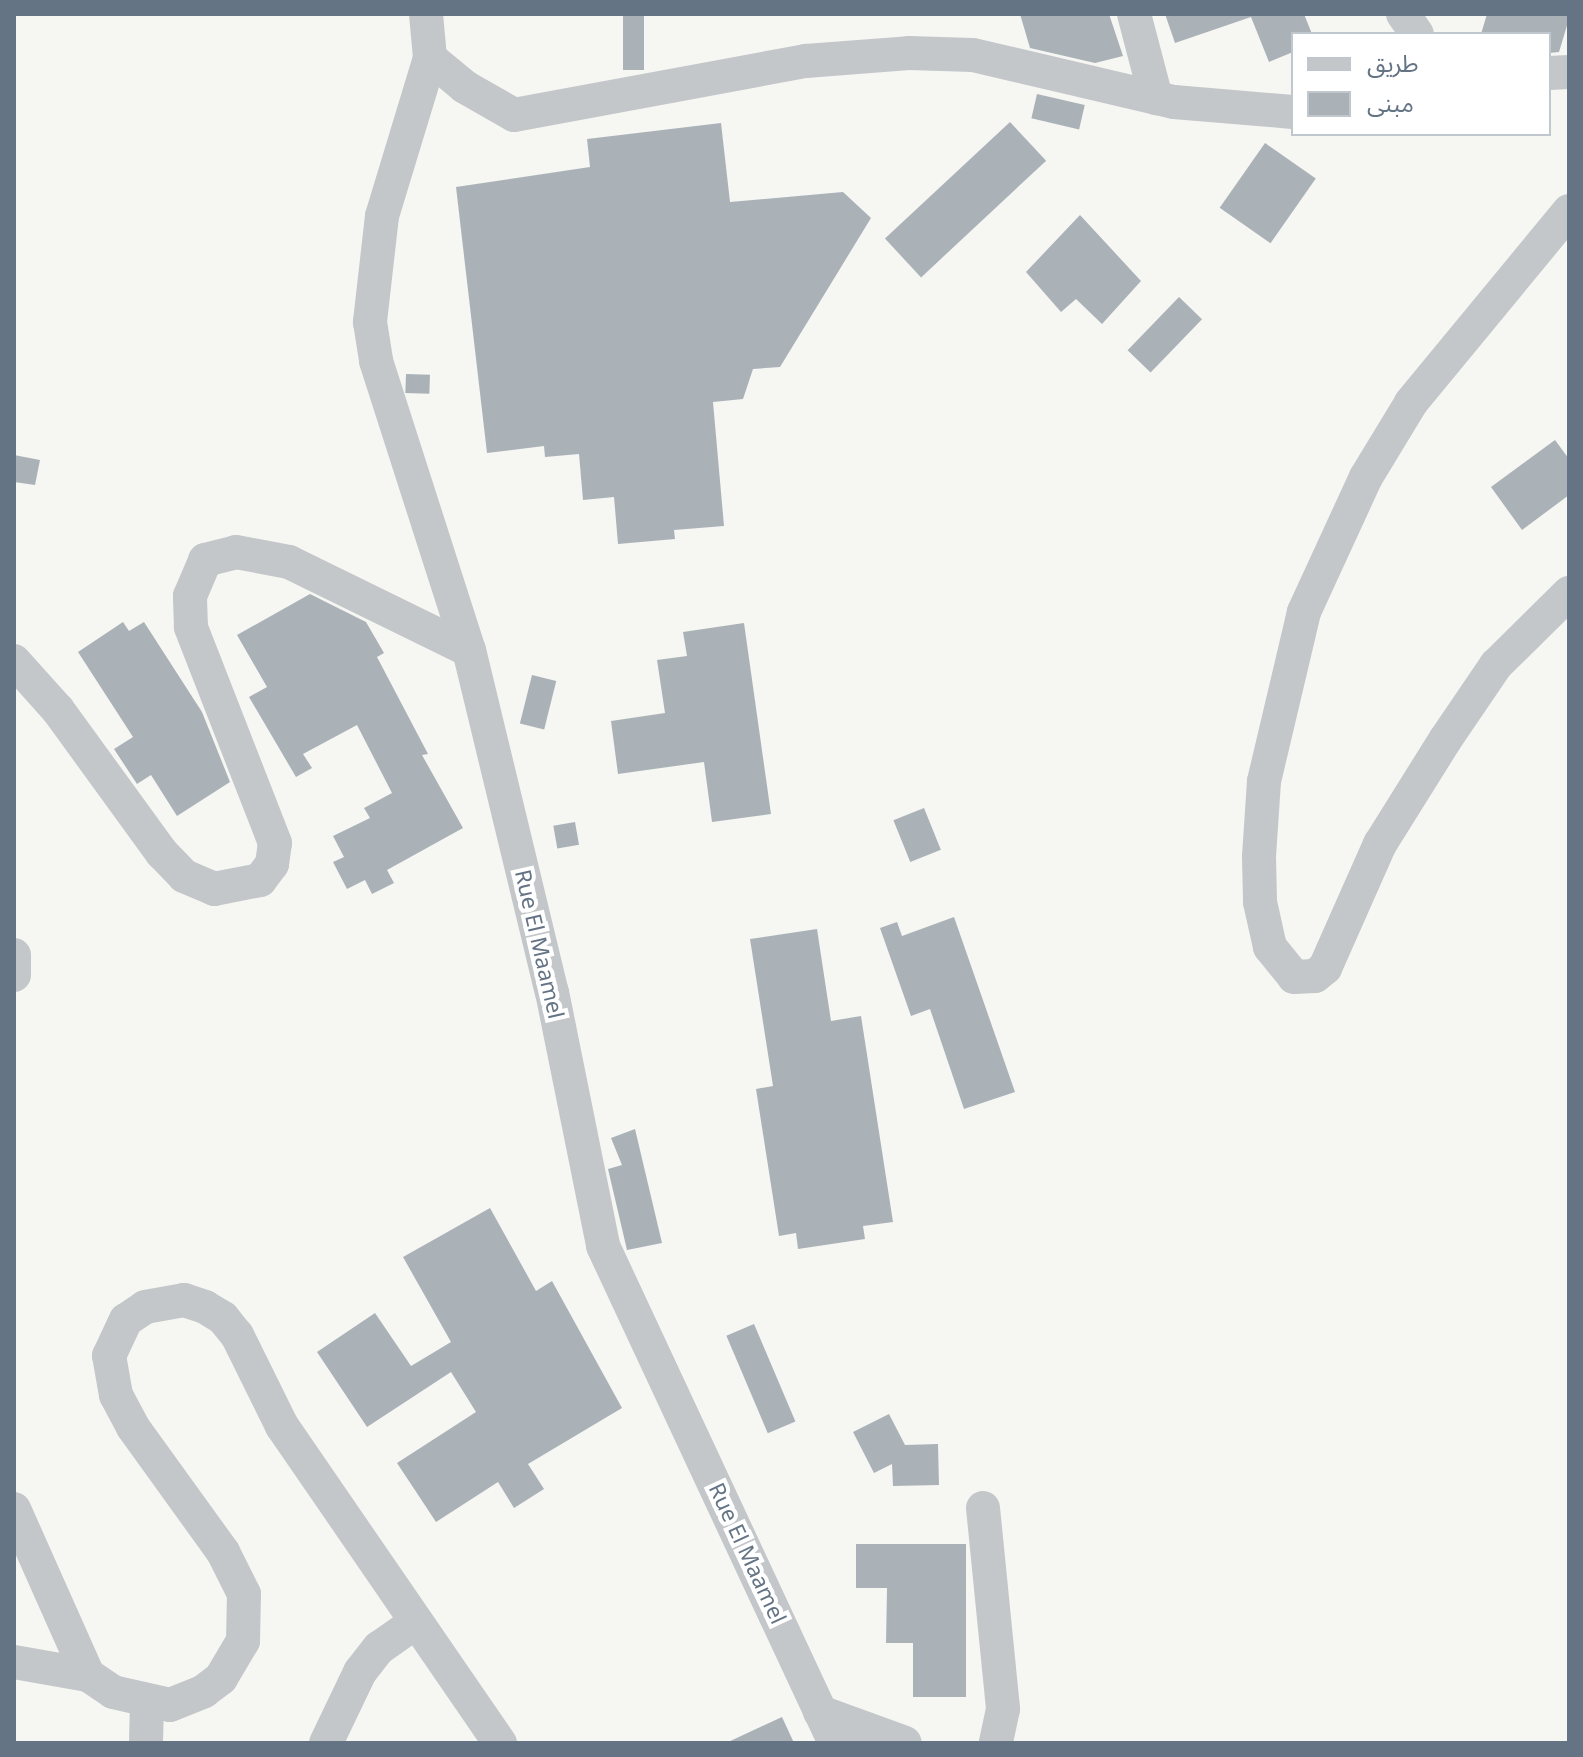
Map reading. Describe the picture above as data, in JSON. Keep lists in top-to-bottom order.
{
  "streets": {
    "street": ["Rue El Maamel"]
  },
  "legend": ["طريق", "مبنى"]
}
